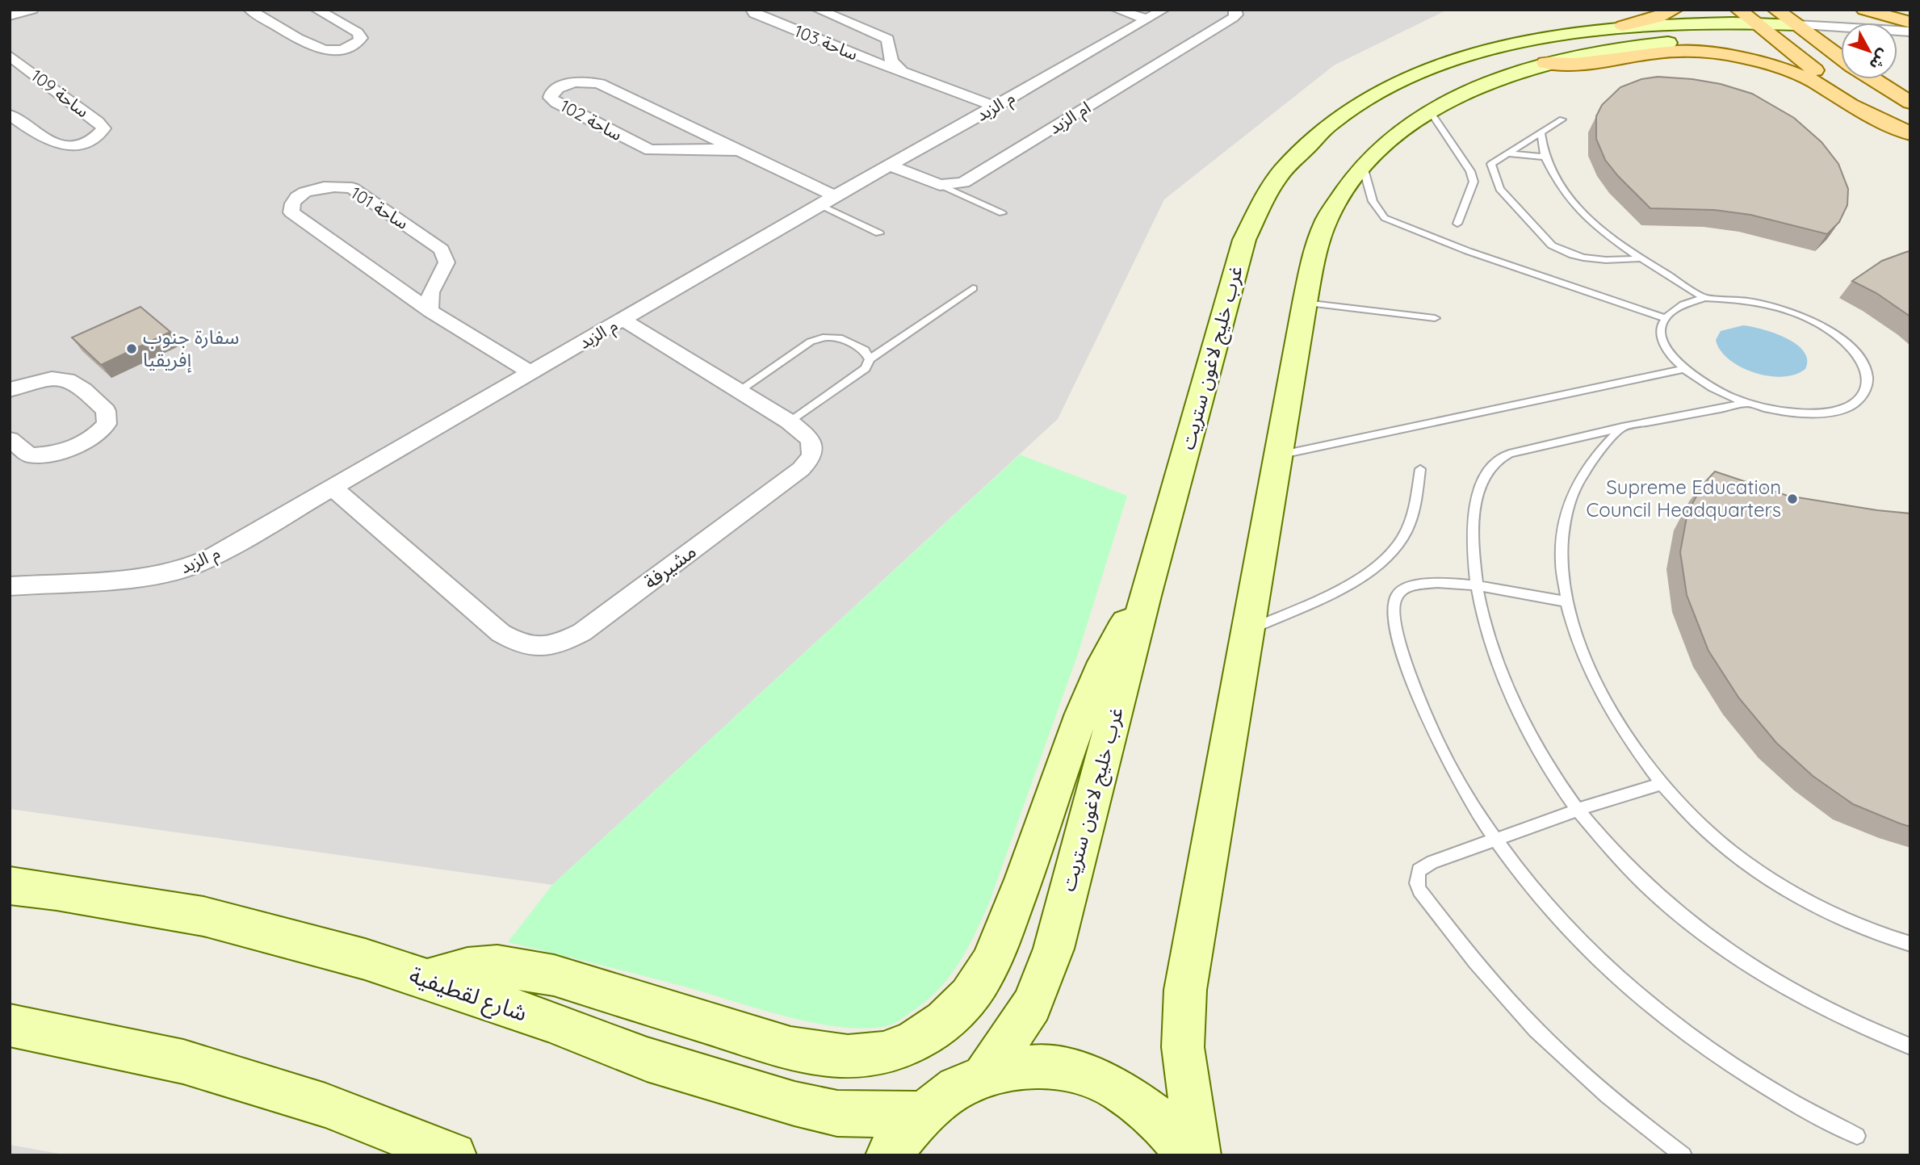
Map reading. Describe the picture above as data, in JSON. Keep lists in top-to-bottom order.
{
  "streets": {
    "street": [
      "ساحة 103",
      "ساحة 109",
      "م الزبد",
      "ام الزبد",
      "ساحة 102",
      "ساحة 101",
      "غرب خليج لاغون ستريت",
      "مشيرفة",
      "شارع لقطيفية"
    ]
  },
  "crossings": [
    ["ساحة 103", "م الزبد"],
    ["م الزبد", "ساحة 102"],
    ["م الزبد", "ساحة 101"],
    ["م الزبد", "مشيرفة"]
  ],
  "places": ["سفارة جنوب إفريقيا", "Supreme Education Council Headquarters"],
  "north": "bottom right"
}
